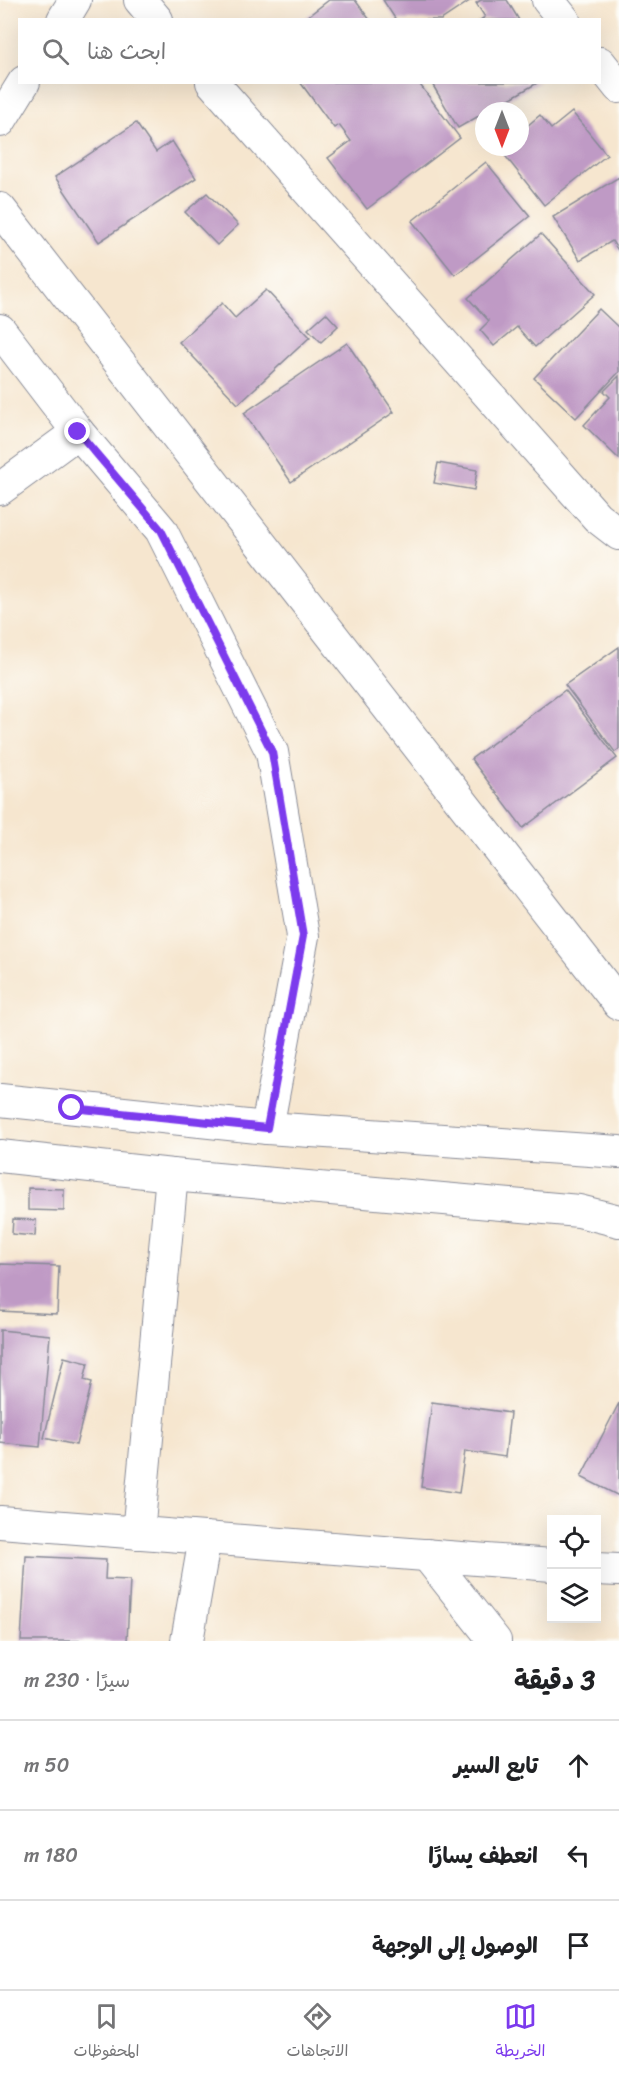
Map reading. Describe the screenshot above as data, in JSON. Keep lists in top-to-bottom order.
{
  "north": "bottom",
  "page": {
    "search": "ابحث هنا",
    "heading": ["3 دقيقة", "سيرًا · 230 m"],
    "list": [
      ["تابع السير", "50 m"],
      ["انعطف يسارًا", "180 m"],
      "الوصول إلى الوجهة"
    ],
    "nav": ["الخريطة", "الاتجاهات", "المحفوظات"]
  }
}
